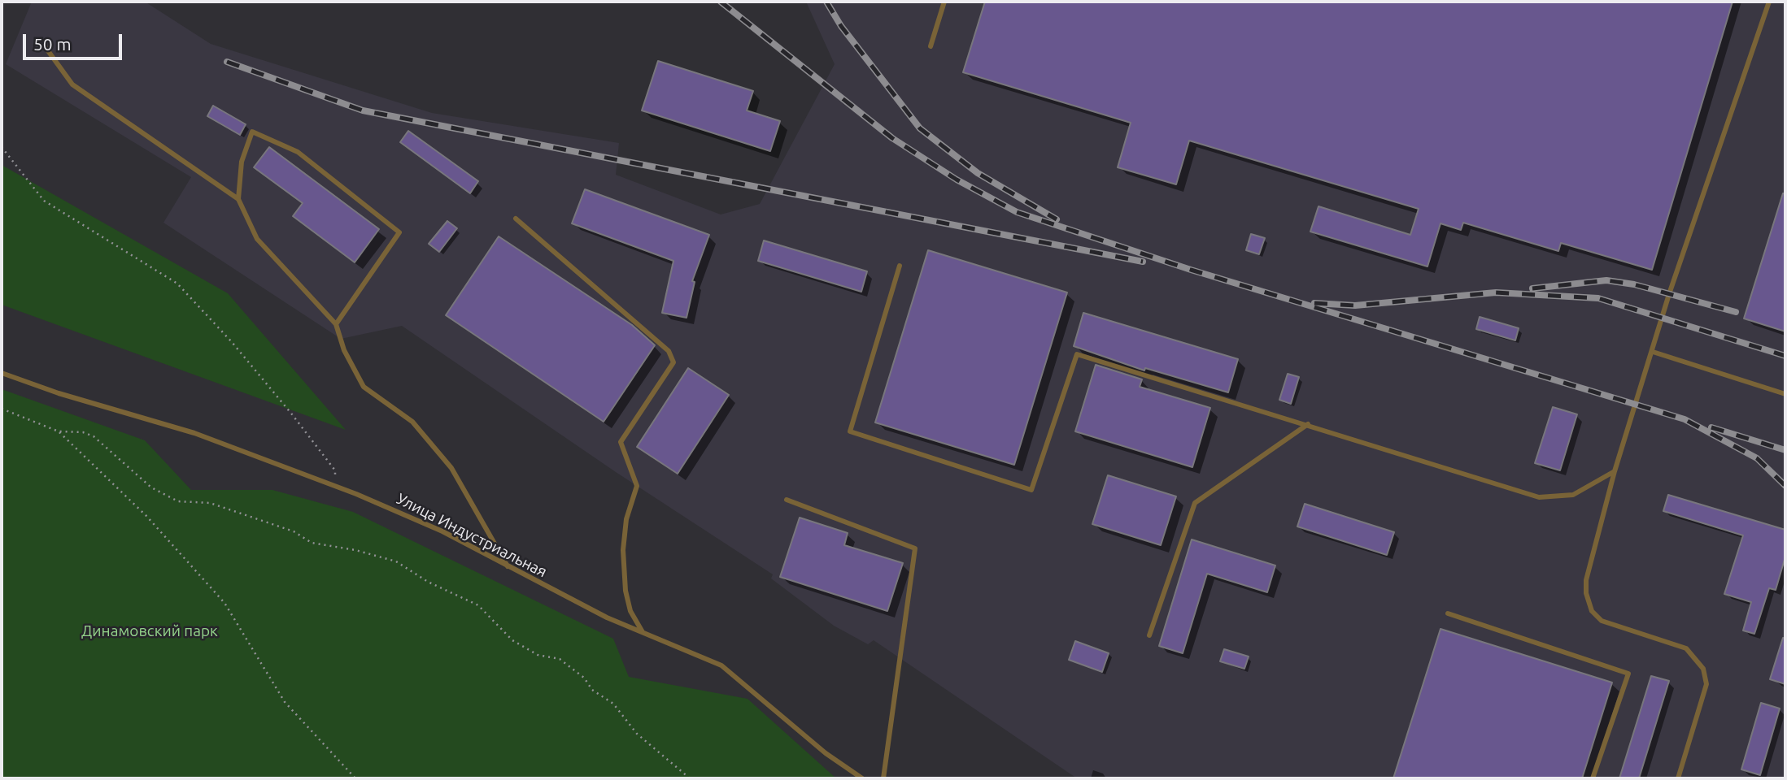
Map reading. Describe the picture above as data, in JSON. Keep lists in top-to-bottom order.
{
  "streets": {
    "lane": ["Улица Индустриальная"]
  },
  "parks": ["Динамовский парк"],
  "scale_bar": "50 m"
}
